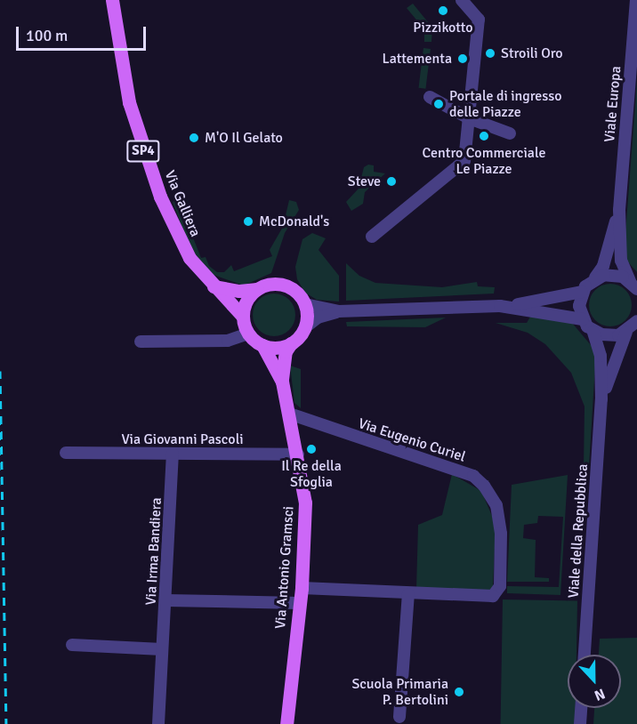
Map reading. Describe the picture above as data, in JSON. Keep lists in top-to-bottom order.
{
  "streets": {
    "main road": ["SP4", "Via Galliera", "Via Antonio Gramsci"],
    "street": [
      "Viale Europa",
      "Via Giovanni Pascoli",
      "Via Eugenio Curiel",
      "Viale della Repubblica",
      "Via Irma Bandiera"
    ]
  },
  "crossings": [
    ["Via Galliera", "Via Antonio Gramsci"],
    ["Via Giovanni Pascoli", "Via Irma Bandiera"],
    ["Via Giovanni Pascoli", "Via Antonio Gramsci"],
    ["Via Eugenio Curiel", "Via Antonio Gramsci"]
  ],
  "places": [
    "Pizzikotto",
    "Stroili Oro",
    "Lattementa",
    "Portale di ingresso delle Piazze",
    "Centro Commerciale Le Piazze",
    "M'O Il Gelato",
    "Steve",
    "McDonald's",
    "Il Re della Sfoglia",
    "Scuola Primaria P. Bertolini"
  ],
  "scale_bar": "100 m",
  "north": "bottom"
}
